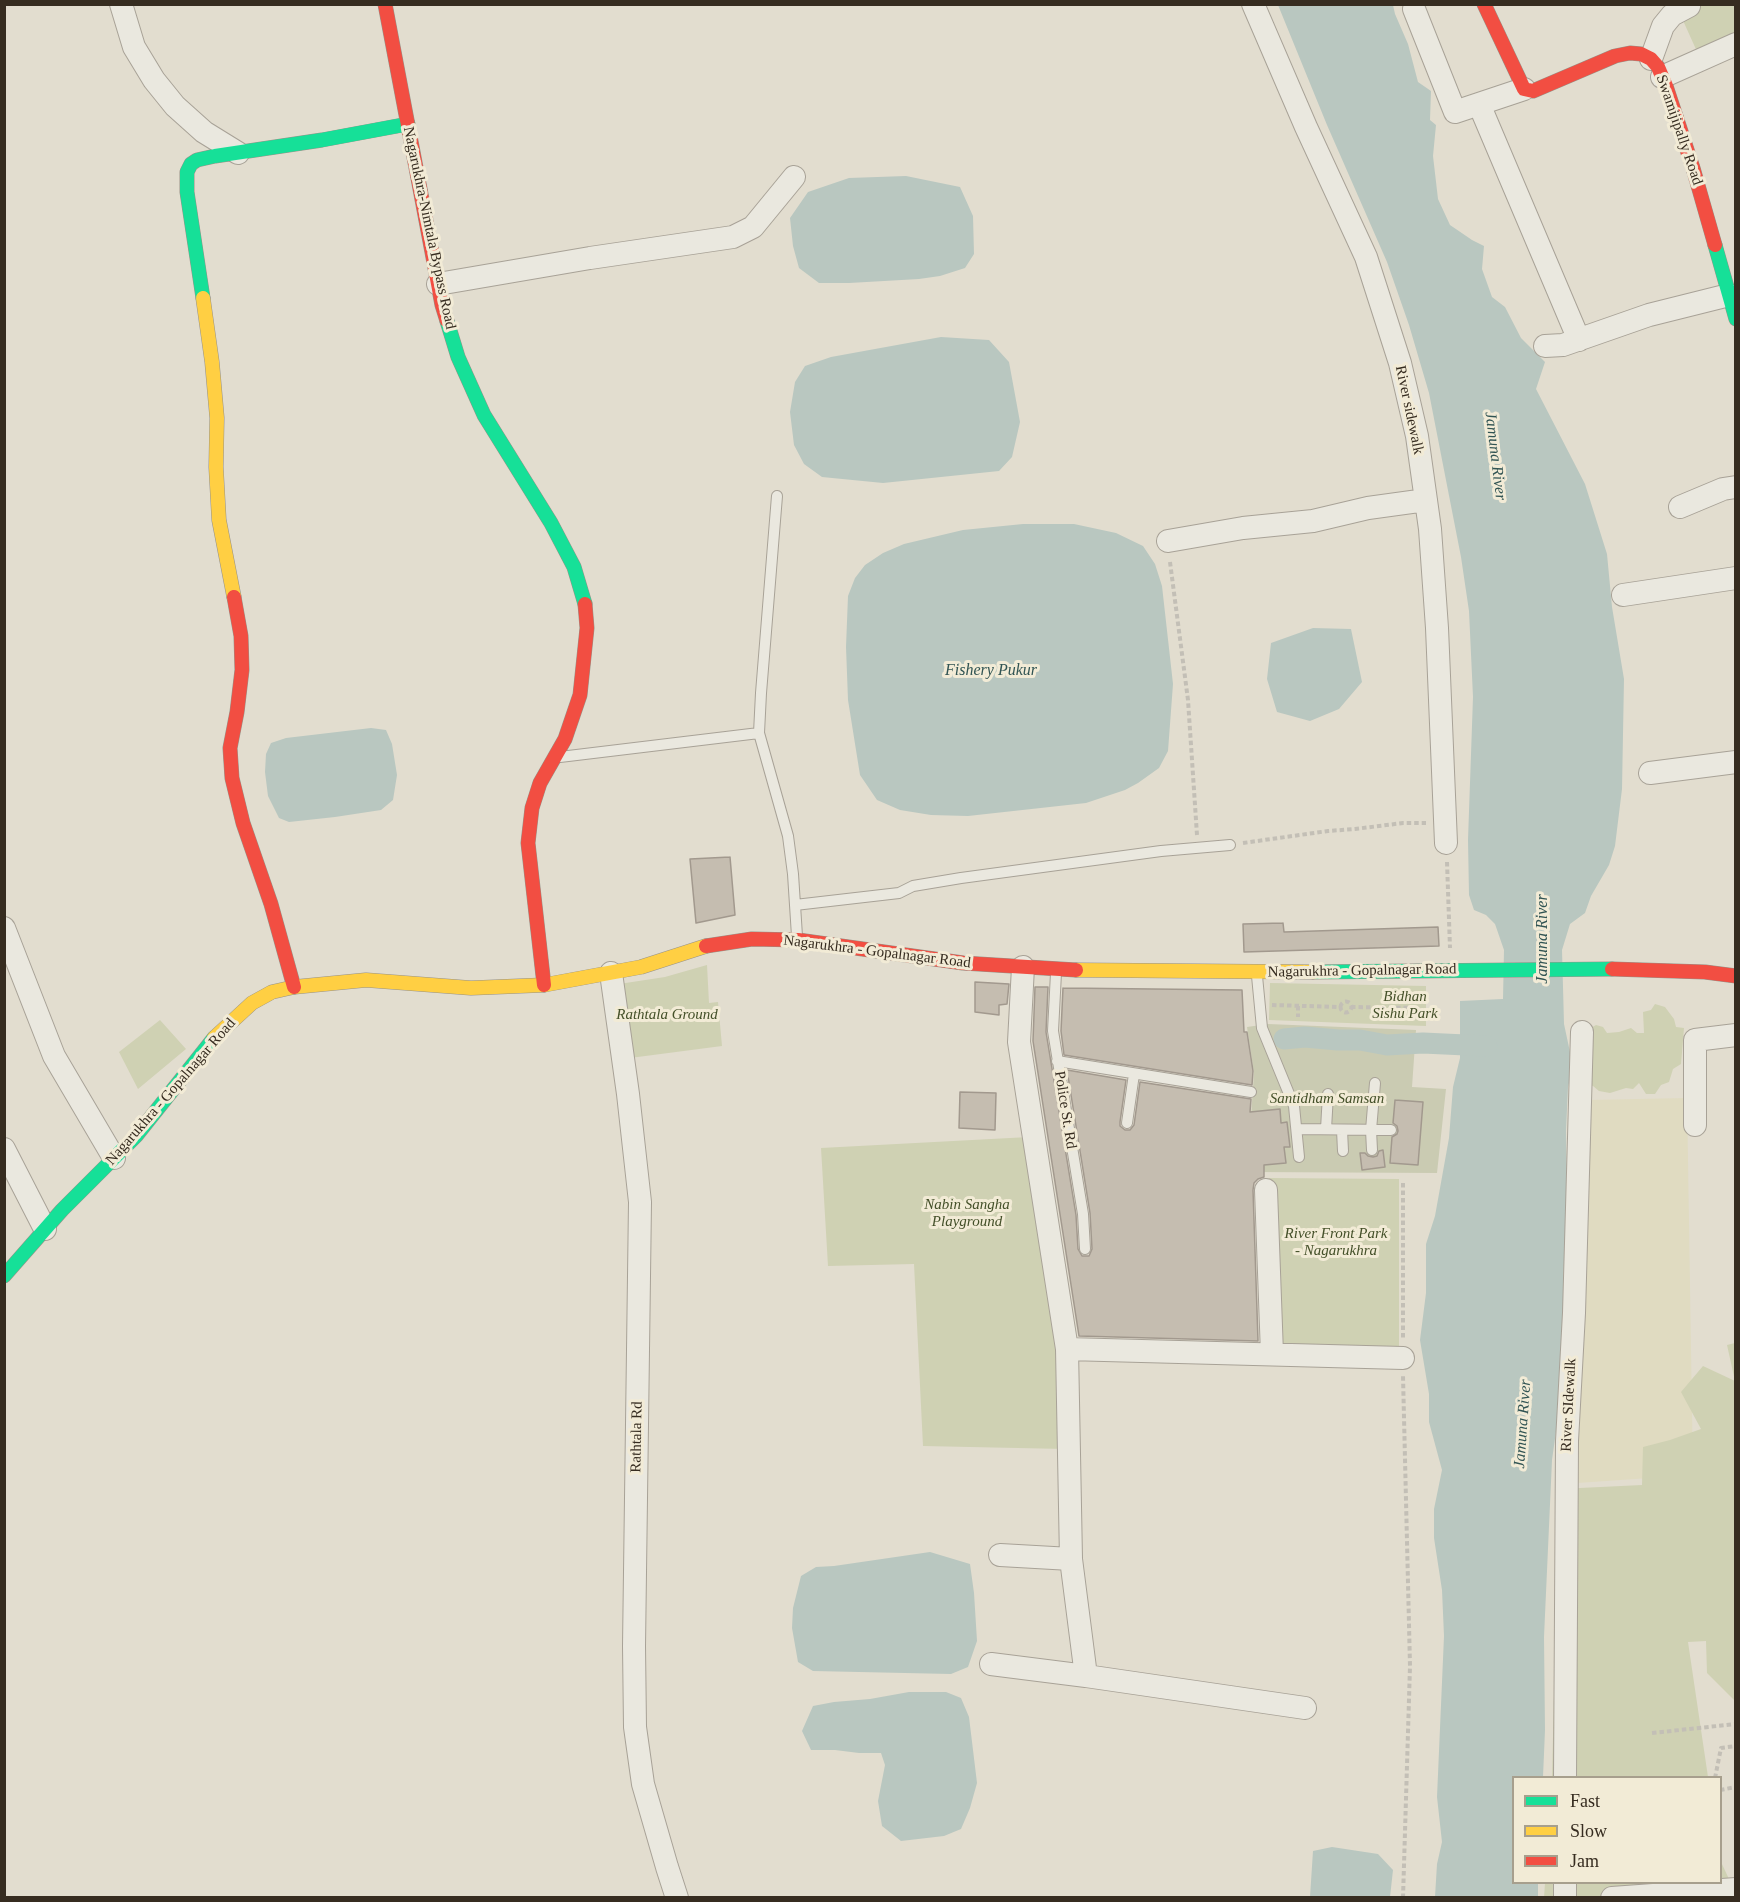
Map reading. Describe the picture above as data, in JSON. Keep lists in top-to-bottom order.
{
  "streets": {
    "street": [
      "Swamijipally Road",
      "Nagarukhra-Nimtala Bypass Road",
      "River sidewalk",
      "Nagarukhra - Gopalnagar Road",
      "River SIdewalk",
      "Rathtala Rd"
    ],
    "lane": ["Police St. Rd"]
  },
  "crossings": [
    ["Nagarukhra-Nimtala Bypass Road", "Nagarukhra - Gopalnagar Road"],
    ["Nagarukhra - Gopalnagar Road", "Police St. Rd"],
    ["Nagarukhra - Gopalnagar Road", "Rathtala Rd"]
  ],
  "water": ["Jamuna River", "Fishery Pukur"],
  "parks": [
    "Bidhan Sishu Park",
    "Rathtala Ground",
    "Santidham Samsan",
    "Nabin Sangha Playground",
    "River Front Park - Nagarukhra"
  ],
  "legend": ["Fast", "Slow", "Jam"]
}
